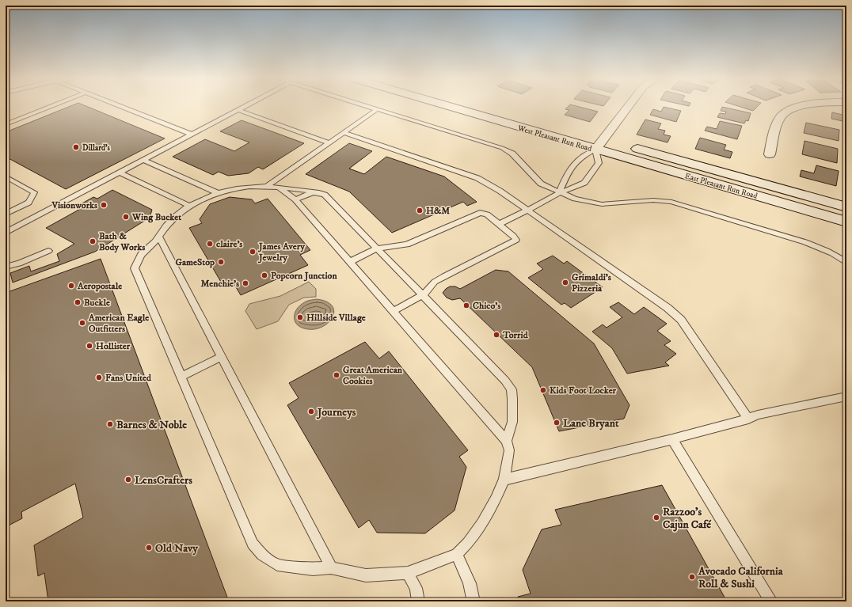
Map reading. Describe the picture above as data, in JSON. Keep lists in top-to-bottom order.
{
  "streets": {
    "main road": ["West Pleasant Run Road", "East Pleasant Run Road"]
  },
  "crossings": [
    ["West Pleasant Run Road", "East Pleasant Run Road"]
  ],
  "places": [
    "Dillard's",
    "Visionworks",
    "H&M",
    "Wing Bucket",
    "Bath & Body Works",
    "claire's",
    "James Avery Jewelry",
    "GameStop",
    "Popcorn Junction",
    "Grimaldi's Pizzeria",
    "Menchie's",
    "Aeropostale",
    "Buckle",
    "Chico's",
    "Hillside Village",
    "American Eagle Outfitters",
    "Torrid",
    "Hollister",
    "Great American Cookies",
    "Fans United",
    "Kids Foot Locker",
    "Journeys",
    "Lane Bryant",
    "Barnes & Noble",
    "LensCrafters",
    "Razzoo’s Cajun Café",
    "Old Navy",
    "Avocado California Roll & Sushi"
  ]
}
